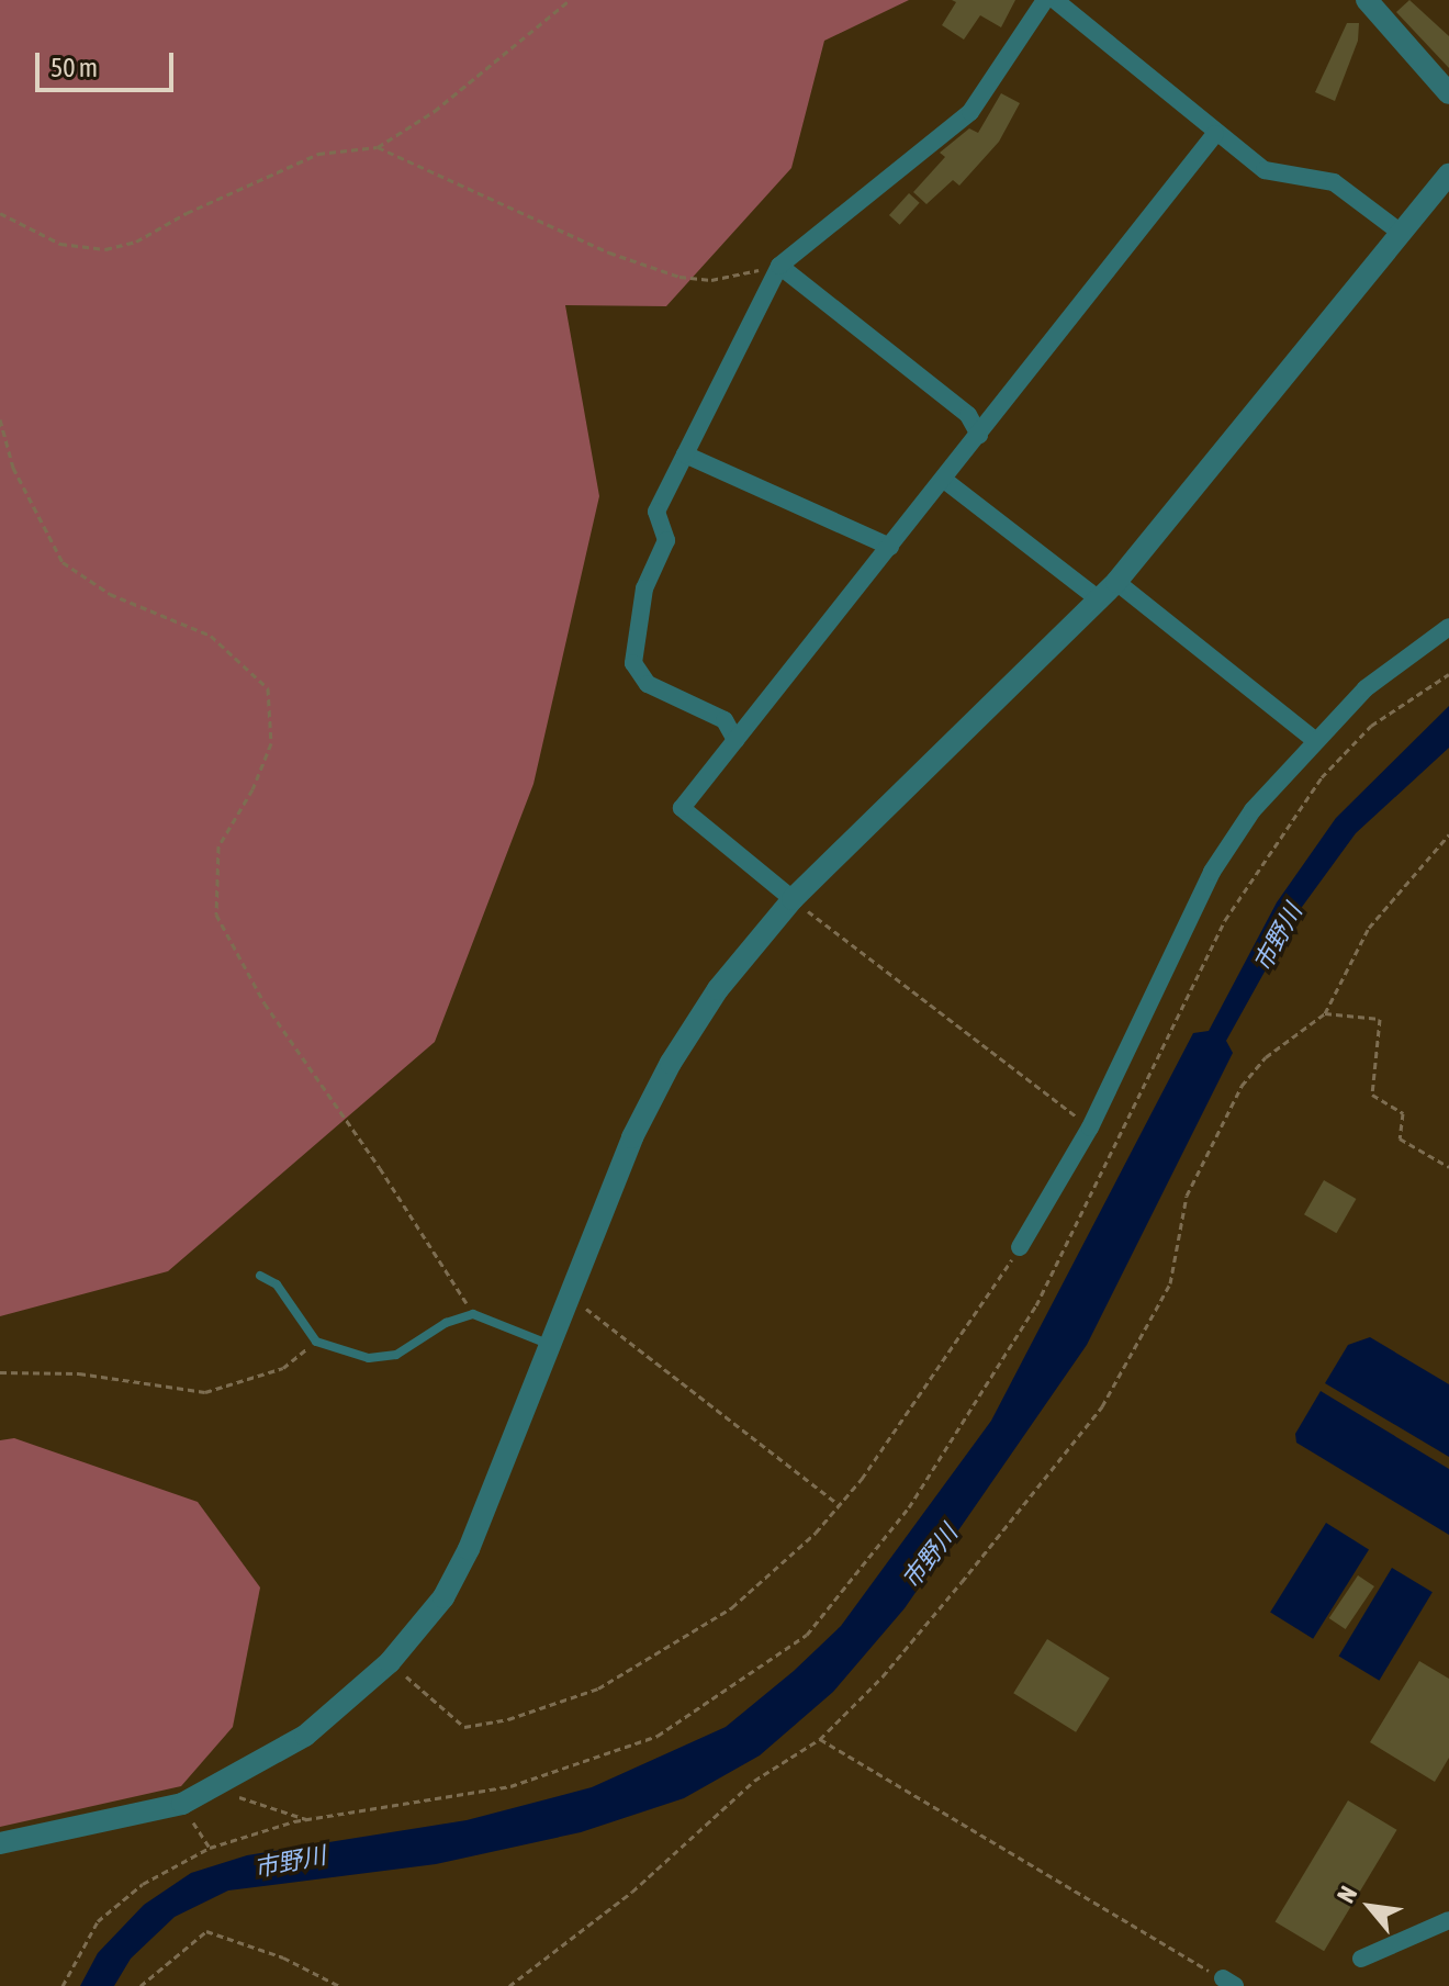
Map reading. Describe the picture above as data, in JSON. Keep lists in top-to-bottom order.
{
  "water": ["市野川"],
  "scale_bar": "50 m",
  "north": "top left"
}
